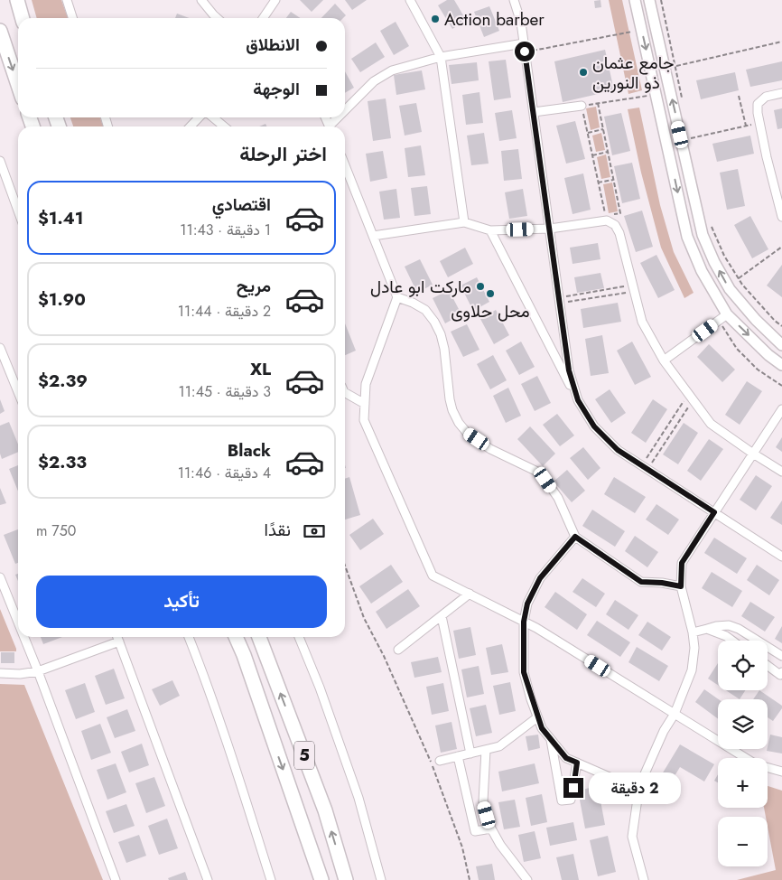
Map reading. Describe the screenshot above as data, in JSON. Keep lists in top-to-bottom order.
{
  "streets": {
    "highway": ["5"]
  },
  "places": [
    "Action barber",
    "جامع عثمان ذو النورين",
    "ماركت ابو عادل",
    "محل حلاوى"
  ],
  "page": {
    "banner": ["الانطلاق", "الوجهة"],
    "heading": "اختر الرحلة",
    "list": [
      {
        "name": "اقتصادي",
        "note": "1 دقيقة · 11:43",
        "value": "$1.41"
      },
      {
        "name": "مريح",
        "note": "2 دقيقة · 11:44",
        "value": "$1.90"
      },
      {
        "name": "XL",
        "note": "3 دقيقة · 11:45",
        "value": "$2.39"
      },
      {
        "name": "Black",
        "note": "4 دقيقة · 11:46",
        "value": "$2.33"
      }
    ],
    "pay": ["نقدًا", "750 m"],
    "buttons": "تأكيد",
    "map_buttons": ["+", "−"],
    "bubble": "2 دقيقة"
  }
}
